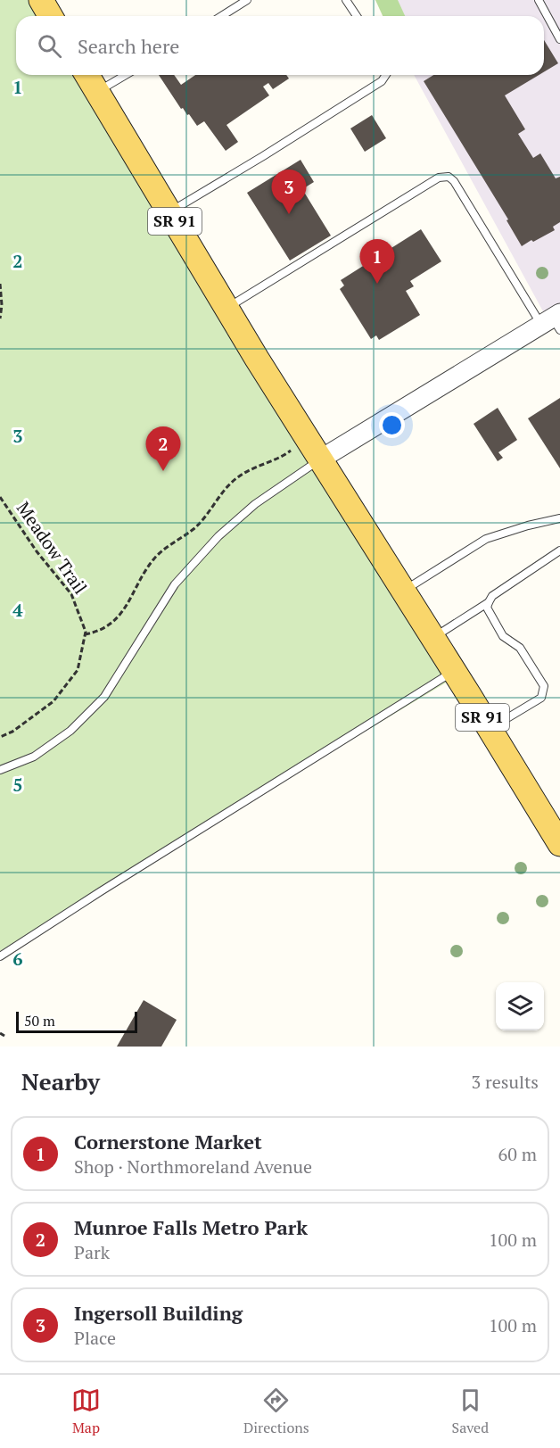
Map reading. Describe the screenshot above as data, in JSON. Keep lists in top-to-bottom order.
{
  "streets": {
    "main road": ["SR 91"],
    "path": ["Meadow Trail"]
  },
  "scale_bar": "50 m",
  "page": {
    "search": "Search here",
    "pins": ["3", "1", "2"],
    "scale": "50 m",
    "heading": ["Nearby", "3 results"],
    "list": [
      {
        "mark": "1",
        "name": "Cornerstone Market",
        "note": "Shop · Northmoreland Avenue",
        "value": "60 m"
      },
      {
        "mark": "2",
        "name": "Munroe Falls Metro Park",
        "note": "Park",
        "value": "100 m"
      },
      {
        "mark": "3",
        "name": "Ingersoll Building",
        "note": "Place",
        "value": "100 m"
      }
    ],
    "nav": ["Map", "Directions", "Saved"]
  },
  "grid": {
    "rows": [
      "1",
      "2",
      "3",
      "4",
      "5",
      "6"
    ]
  }
}
